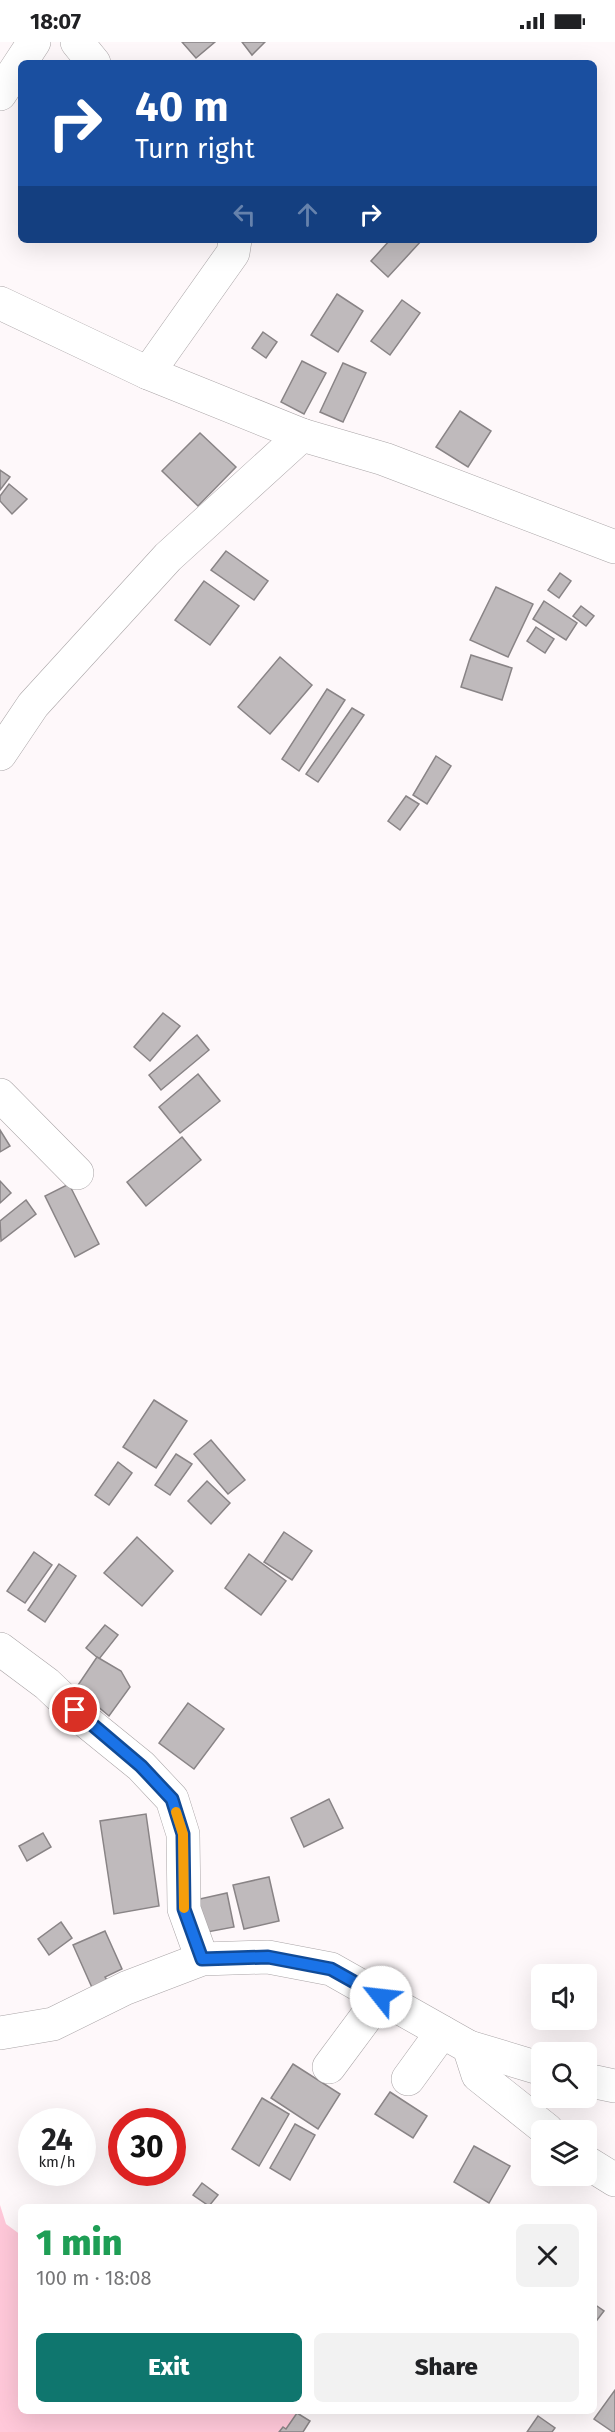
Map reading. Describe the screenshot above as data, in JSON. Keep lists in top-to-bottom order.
{
  "page": {
    "status": "18:07",
    "turn": ["40 m", "Turn right"],
    "speed": "24 km/h",
    "limit": "30",
    "heading": ["1 min", "100 m · 18:08"],
    "buttons": ["Exit", "Share"]
  }
}
